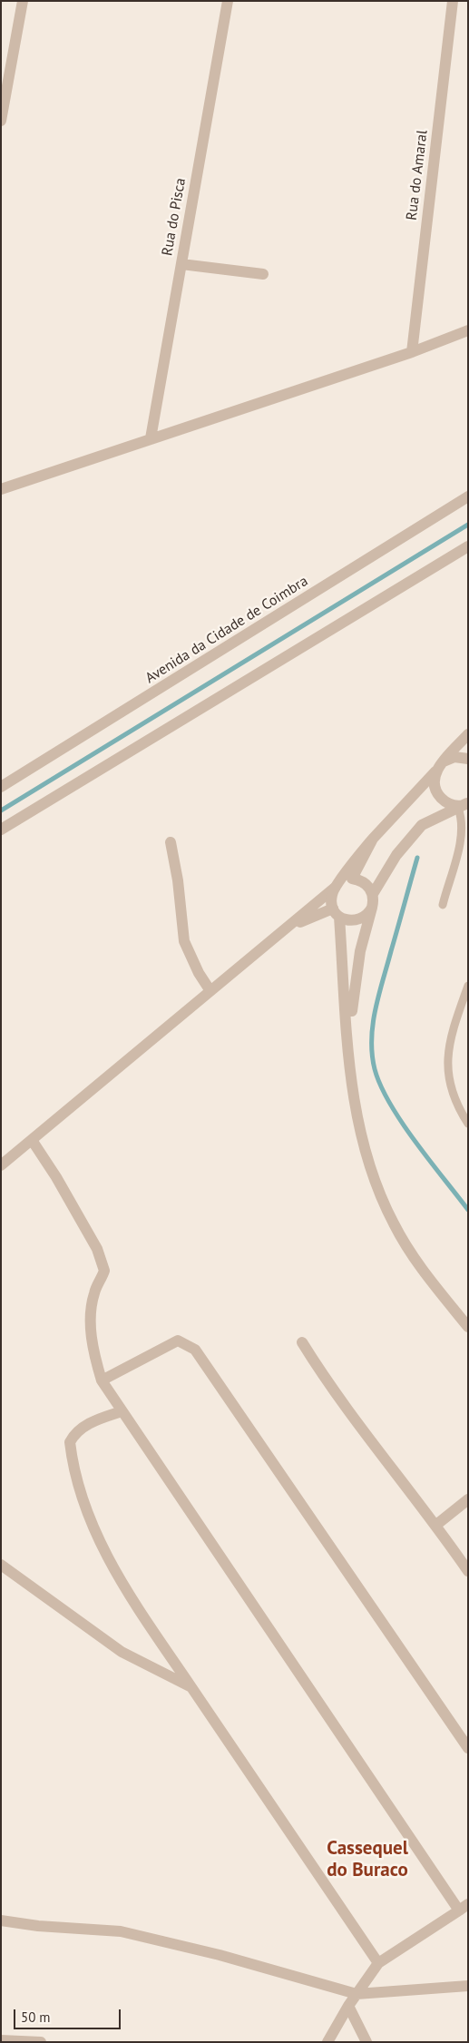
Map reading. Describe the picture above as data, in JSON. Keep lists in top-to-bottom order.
{
  "streets": {
    "street": ["Rua do Amaral", "Rua do Pisca", "Avenida da Cidade de Coimbra"]
  },
  "districts": ["Cassequel do Buraco"],
  "scale_bar": "50 m"
}
